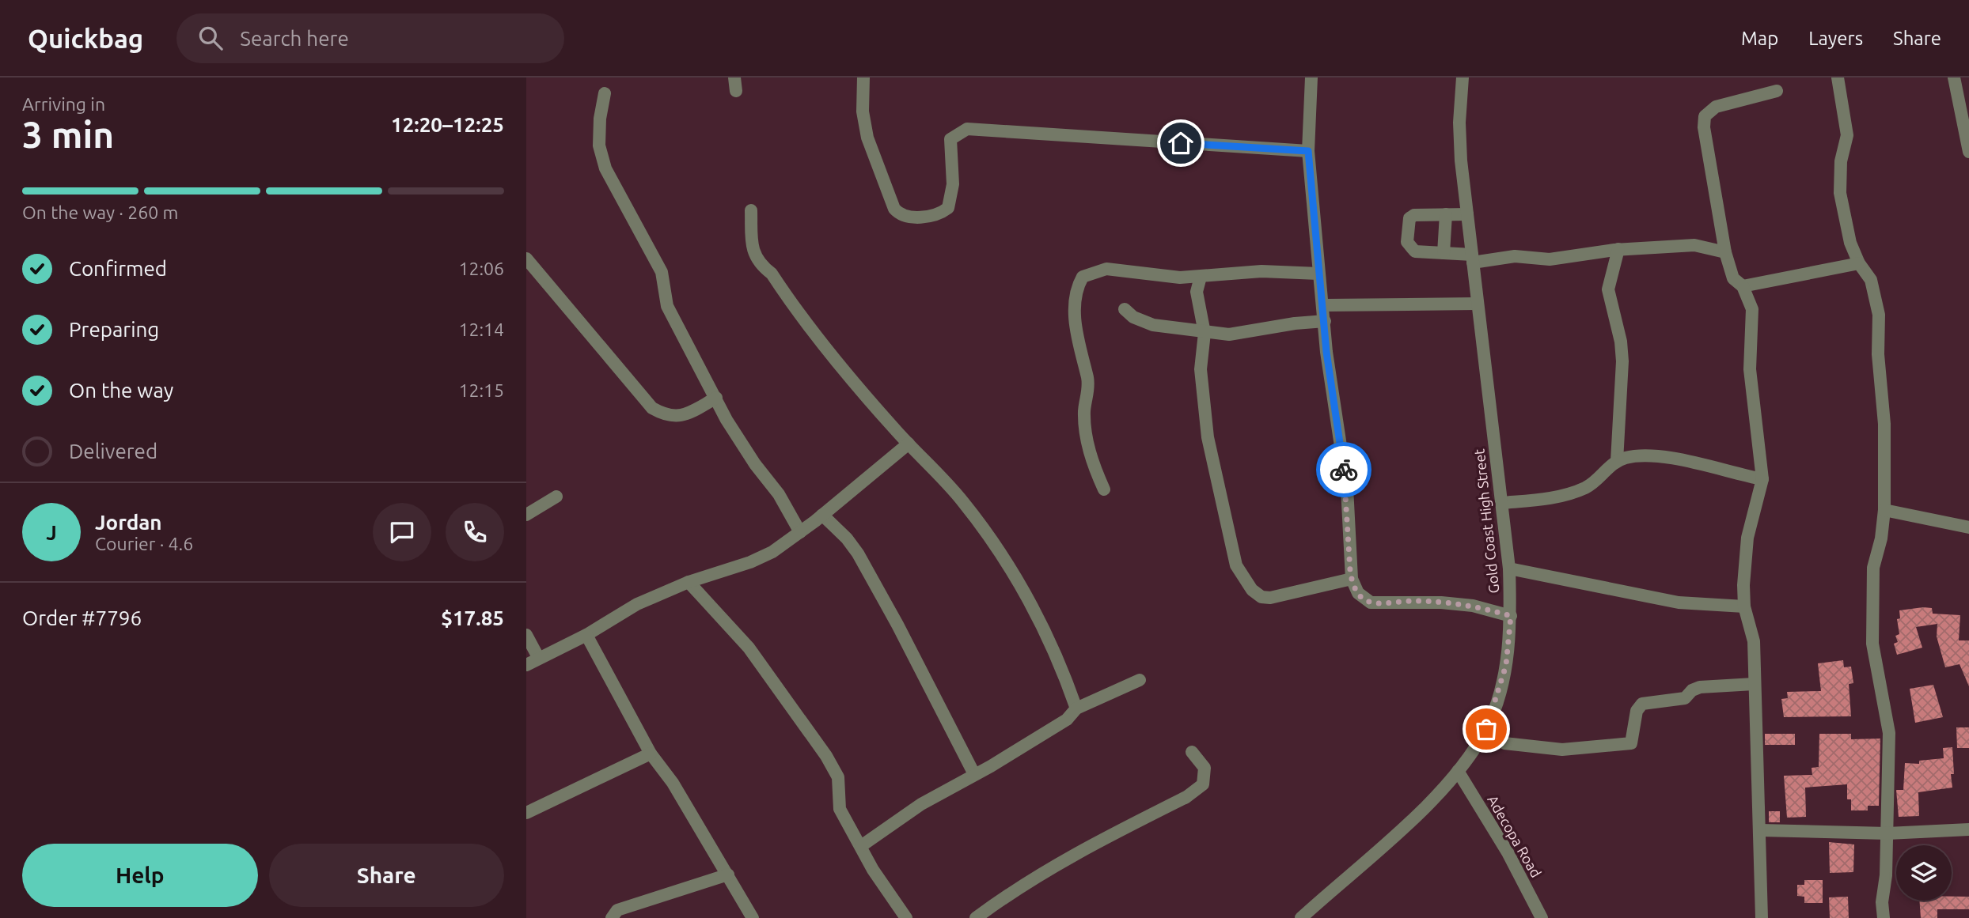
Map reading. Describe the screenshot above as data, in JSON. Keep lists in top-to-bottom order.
{
  "streets": {
    "street": ["Gold Coast High Street", "Adecopa Road"]
  },
  "crossings": [
    ["Gold Coast High Street", "Adecopa Road"]
  ],
  "page": {
    "header": "Quickbag",
    "search": "Search here",
    "nav": ["Map", "Layers", "Share"],
    "heading": ["3 min", "Arriving in", "12:20–12:25"],
    "panel": [
      "Jordan",
      "Courier · 4.6",
      "Order #7796",
      "$17.85"
    ],
    "bar": "On the way · 260 m",
    "list": [
      ["Confirmed", "12:06"],
      ["Preparing", "12:14"],
      ["On the way", "12:15"],
      "Delivered"
    ],
    "round": "J",
    "buttons": ["Help", "Share"]
  }
}
